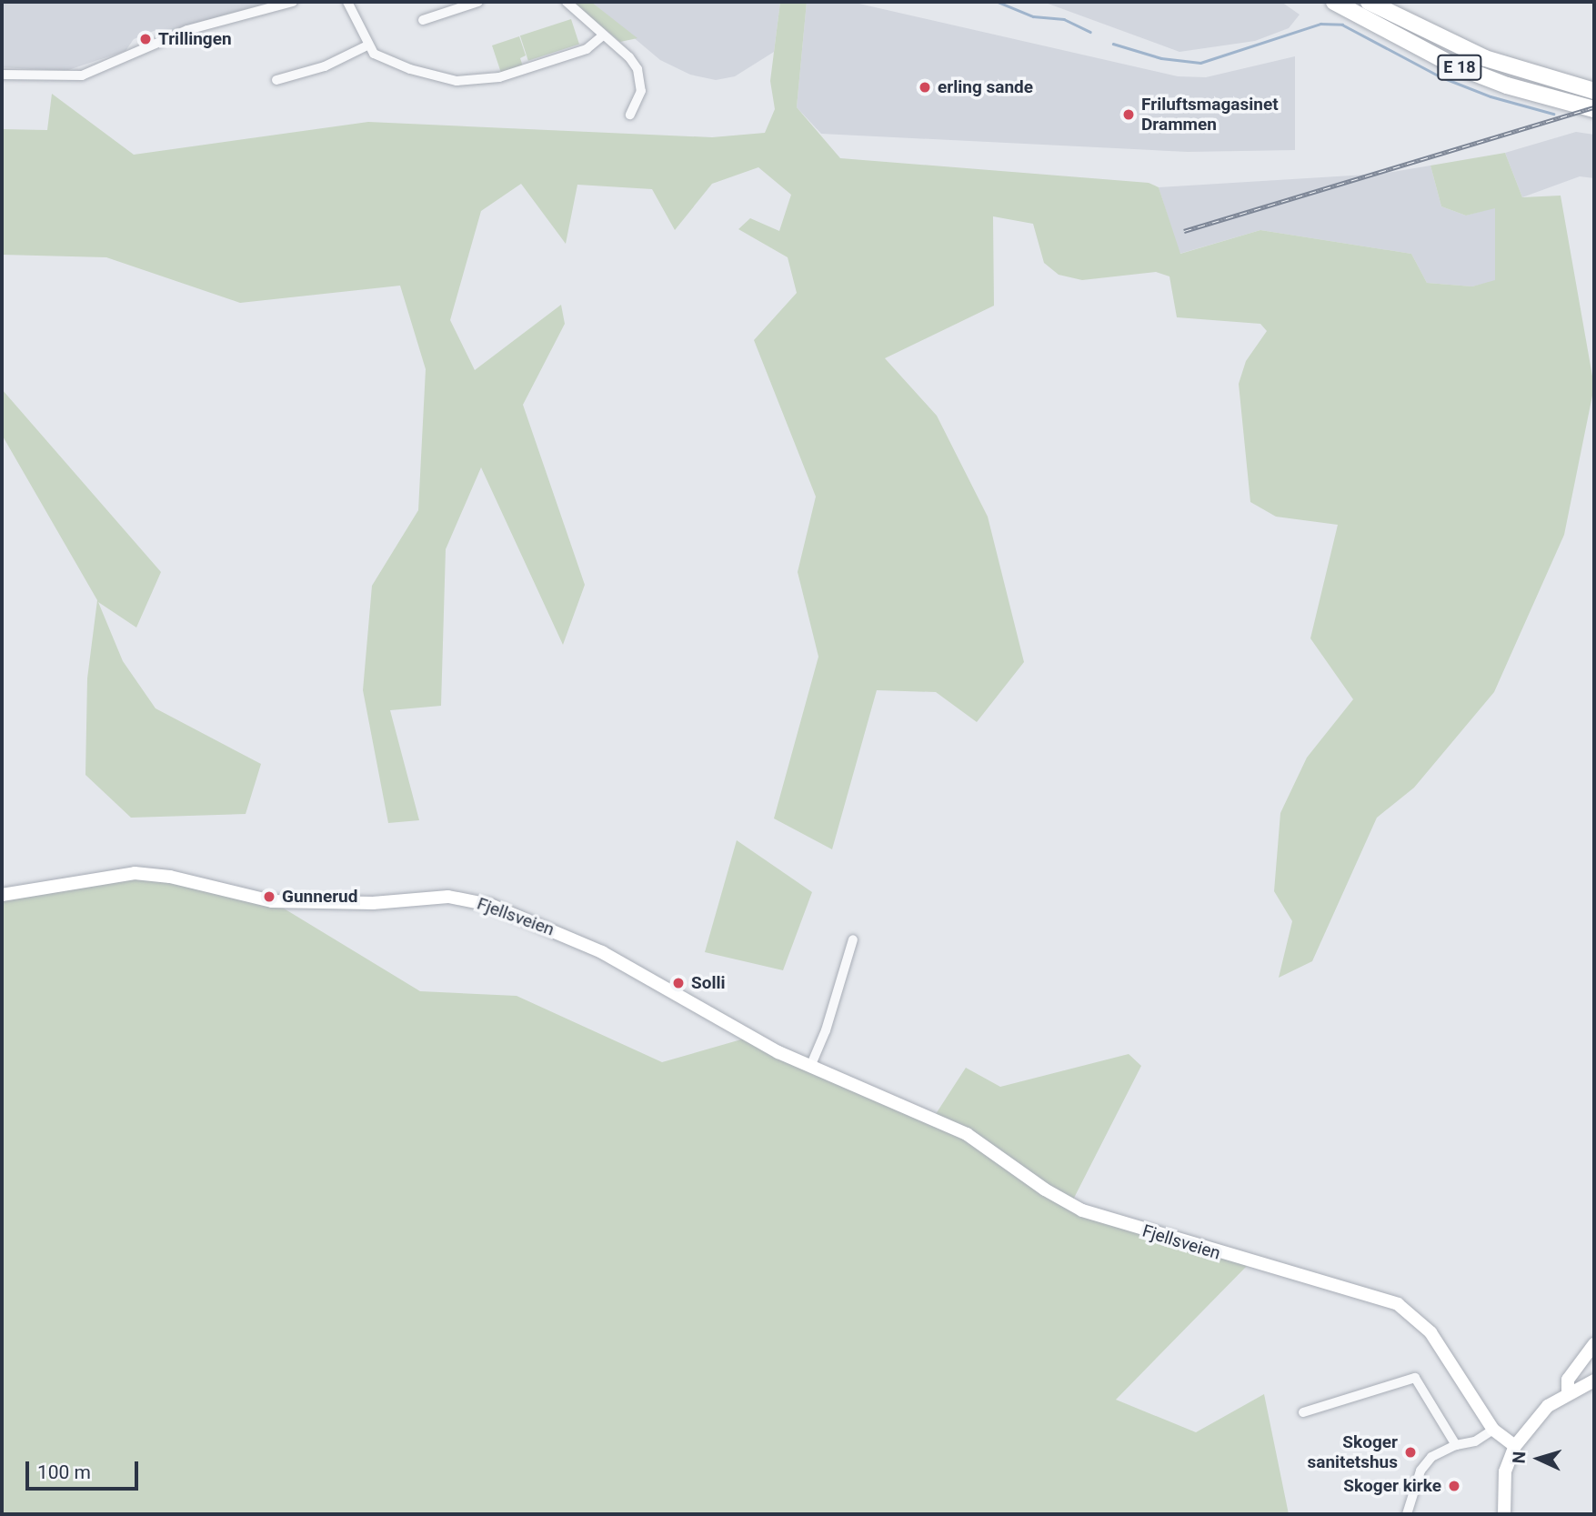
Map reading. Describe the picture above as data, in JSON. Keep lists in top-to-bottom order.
{
  "streets": {
    "highway": ["E 18"],
    "main road": ["Fjellsveien"]
  },
  "places": [
    "Trillingen",
    "erling sande",
    "Friluftsmagasinet Drammen",
    "Gunnerud",
    "Solli",
    "Skoger sanitetshus",
    "Skoger kirke"
  ],
  "scale_bar": "100 m",
  "north": "left"
}
